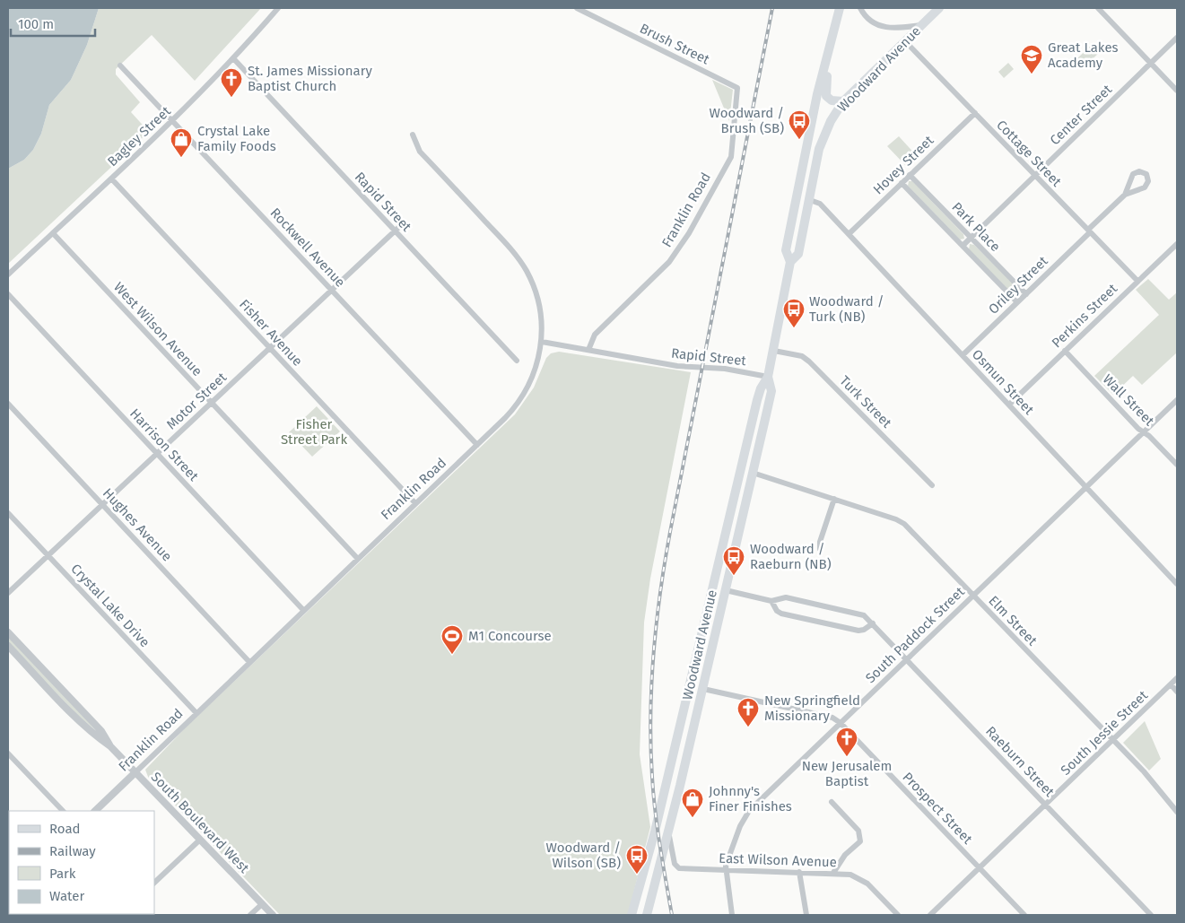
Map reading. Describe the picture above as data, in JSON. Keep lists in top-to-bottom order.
{
  "streets": {
    "main road": ["Woodward Avenue"],
    "street": [
      "Brush Street",
      "Center Street",
      "Bagley Street",
      "Cottage Street",
      "Hovey Street",
      "Rapid Street",
      "Franklin Road",
      "Park Place",
      "Rockwell Avenue",
      "Oriley Street",
      "Perkins Street",
      "West Wilson Avenue",
      "Fisher Avenue",
      "Osmun Street",
      "Wall Street",
      "Motor Street",
      "Turk Street",
      "Harrison Street",
      "Hughes Avenue",
      "Crystal Lake Drive",
      "Elm Street",
      "South Paddock Street",
      "South Jessie Street",
      "Raeburn Street",
      "Prospect Street",
      "South Boulevard West",
      "East Wilson Avenue"
    ]
  },
  "crossings": [
    ["Brush Street", "Franklin Road"],
    ["Woodward Avenue", "Cottage Street"],
    ["Woodward Avenue", "Rapid Street"],
    ["Woodward Avenue", "Osmun Street"],
    ["Woodward Avenue", "Turk Street"],
    ["Woodward Avenue", "Elm Street"],
    ["Woodward Avenue", "Raeburn Street"],
    ["Woodward Avenue", "Prospect Street"],
    ["Woodward Avenue", "East Wilson Avenue"],
    ["Center Street", "Cottage Street"],
    ["Center Street", "Park Place"],
    ["Bagley Street", "Rapid Street"],
    ["Bagley Street", "Rockwell Avenue"],
    ["Bagley Street", "West Wilson Avenue"],
    ["Bagley Street", "Fisher Avenue"],
    ["Cottage Street", "Hovey Street"],
    ["Cottage Street", "Oriley Street"],
    ["Cottage Street", "Perkins Street"],
    ["Hovey Street", "Park Place"],
    ["Hovey Street", "Osmun Street"],
    ["Rapid Street", "Franklin Road"],
    ["Rapid Street", "Motor Street"],
    ["Franklin Road", "Rockwell Avenue"],
    ["Franklin Road", "West Wilson Avenue"],
    ["Franklin Road", "Fisher Avenue"],
    ["Franklin Road", "Harrison Street"],
    ["Franklin Road", "Hughes Avenue"],
    ["Franklin Road", "Crystal Lake Drive"],
    ["Franklin Road", "South Boulevard West"],
    ["Park Place", "Oriley Street"],
    ["Rockwell Avenue", "Motor Street"],
    ["Oriley Street", "Osmun Street"],
    ["Perkins Street", "Osmun Street"],
    ["Perkins Street", "Wall Street"],
    ["West Wilson Avenue", "Motor Street"],
    ["Fisher Avenue", "Motor Street"],
    ["Osmun Street", "South Paddock Street"],
    ["Wall Street", "South Paddock Street"],
    ["Motor Street", "Harrison Street"],
    ["Motor Street", "Hughes Avenue"],
    ["Motor Street", "Crystal Lake Drive"],
    ["Elm Street", "South Paddock Street"],
    ["Elm Street", "South Jessie Street"],
    ["South Paddock Street", "Raeburn Street"],
    ["South Paddock Street", "Prospect Street"],
    ["South Paddock Street", "East Wilson Avenue"],
    ["South Jessie Street", "Raeburn Street"],
    ["South Jessie Street", "Prospect Street"]
  ],
  "parks": ["Fisher Street Park"],
  "places": {
    "school or university": ["Great Lakes Academy"],
    "church": ["St. James Missionary Baptist Church", "New Springfield Missionary", "New Jerusalem Baptist"],
    "bus stop": [
      "Woodward / Brush (SB)",
      "Woodward / Turk (NB)",
      "Woodward / Raeburn (NB)",
      "Woodward / Wilson (SB)"
    ],
    "shop": ["Crystal Lake Family Foods", "Johnny's Finer Finishes"],
    "sports": ["M1 Concourse"]
  },
  "legend": [
    "Road",
    "Railway",
    "Park",
    "Water"
  ],
  "scale_bar": "100 m"
}
